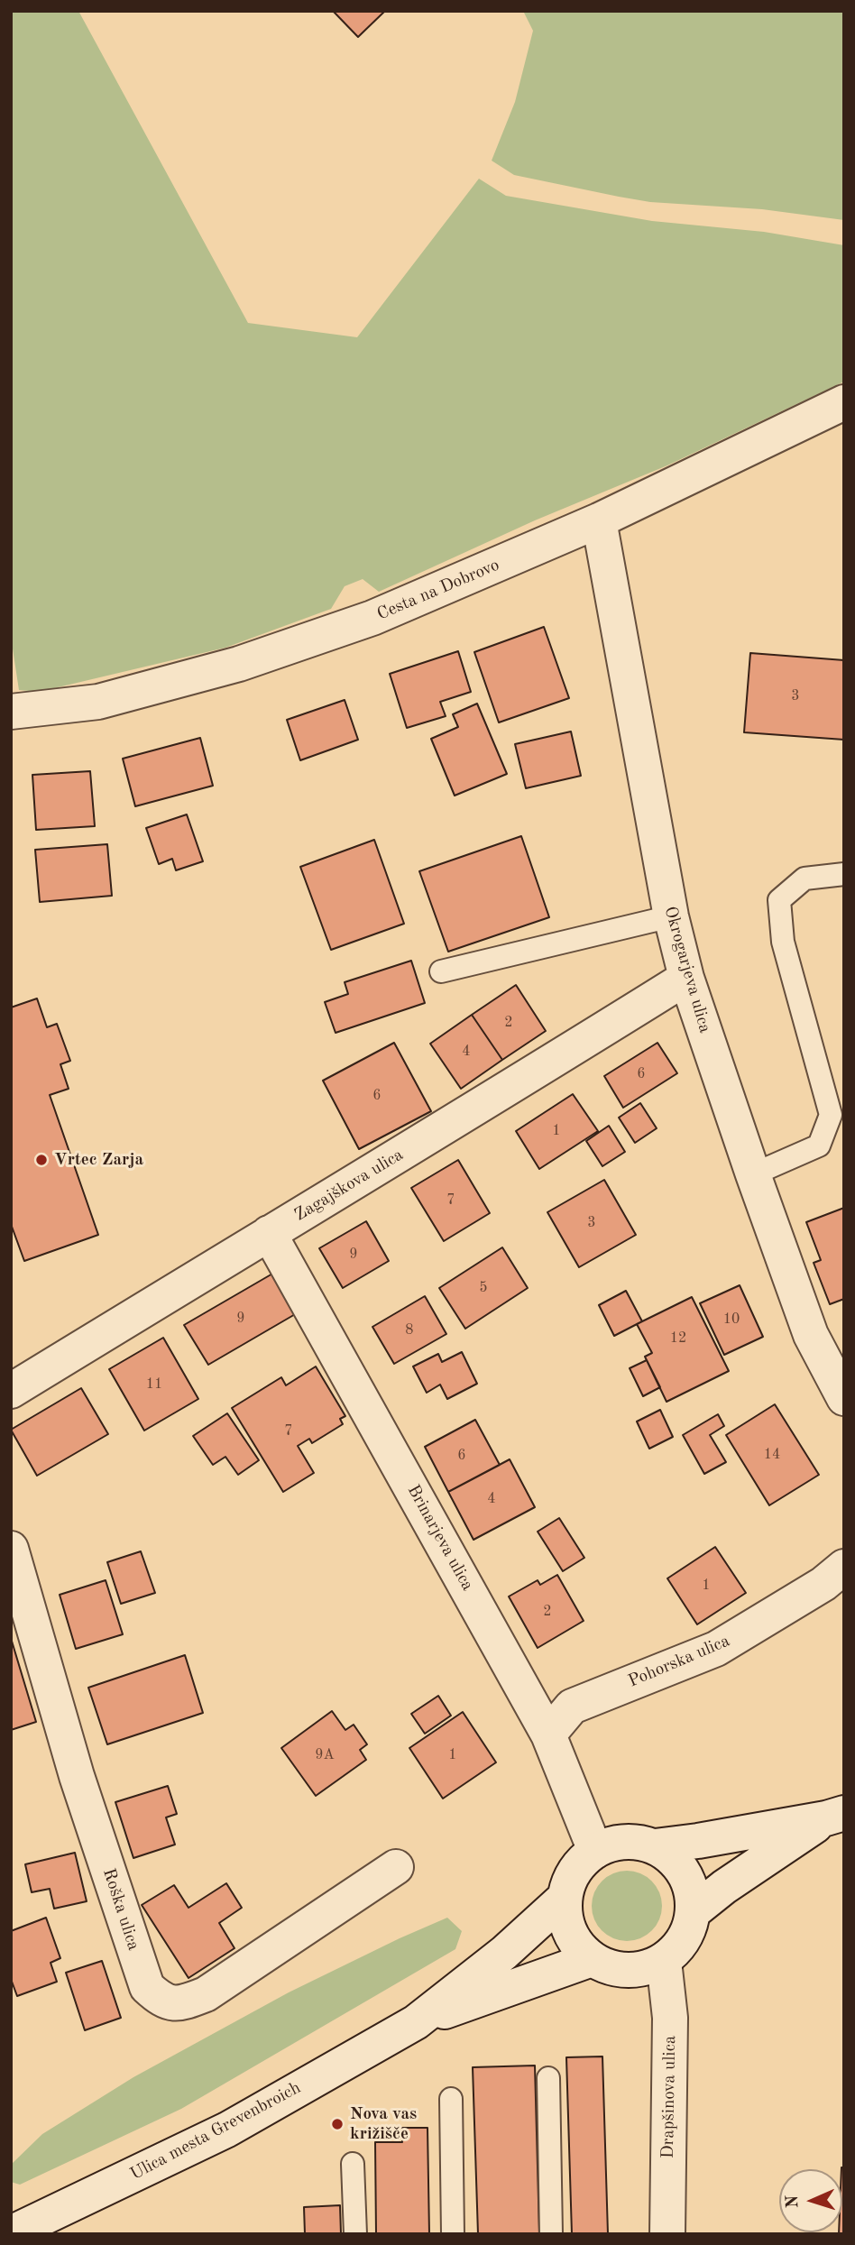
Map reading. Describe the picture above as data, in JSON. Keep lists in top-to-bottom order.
{
  "streets": {
    "street": [
      "Cesta na Dobrovo",
      "Okrogarjeva ulica",
      "Zagajškova ulica",
      "Brinarjeva ulica",
      "Pohorska ulica",
      "Roška ulica",
      "Drapšinova ulica",
      "Ulica mesta Grevenbroich"
    ]
  },
  "crossings": [
    ["Cesta na Dobrovo", "Okrogarjeva ulica"],
    ["Okrogarjeva ulica", "Zagajškova ulica"],
    ["Zagajškova ulica", "Brinarjeva ulica"],
    ["Brinarjeva ulica", "Pohorska ulica"],
    ["Brinarjeva ulica", "Drapšinova ulica"]
  ],
  "places": ["Vrtec Zarja", "Nova vas križišče"],
  "house_numbers": [
    "3",
    "2",
    "4",
    "6",
    "6",
    "1",
    "7",
    "3",
    "9",
    "5",
    "9",
    "10",
    "8",
    "12",
    "11",
    "7",
    "14",
    "6",
    "4",
    "1",
    "2",
    "9A",
    "1"
  ],
  "north": "left"
}
